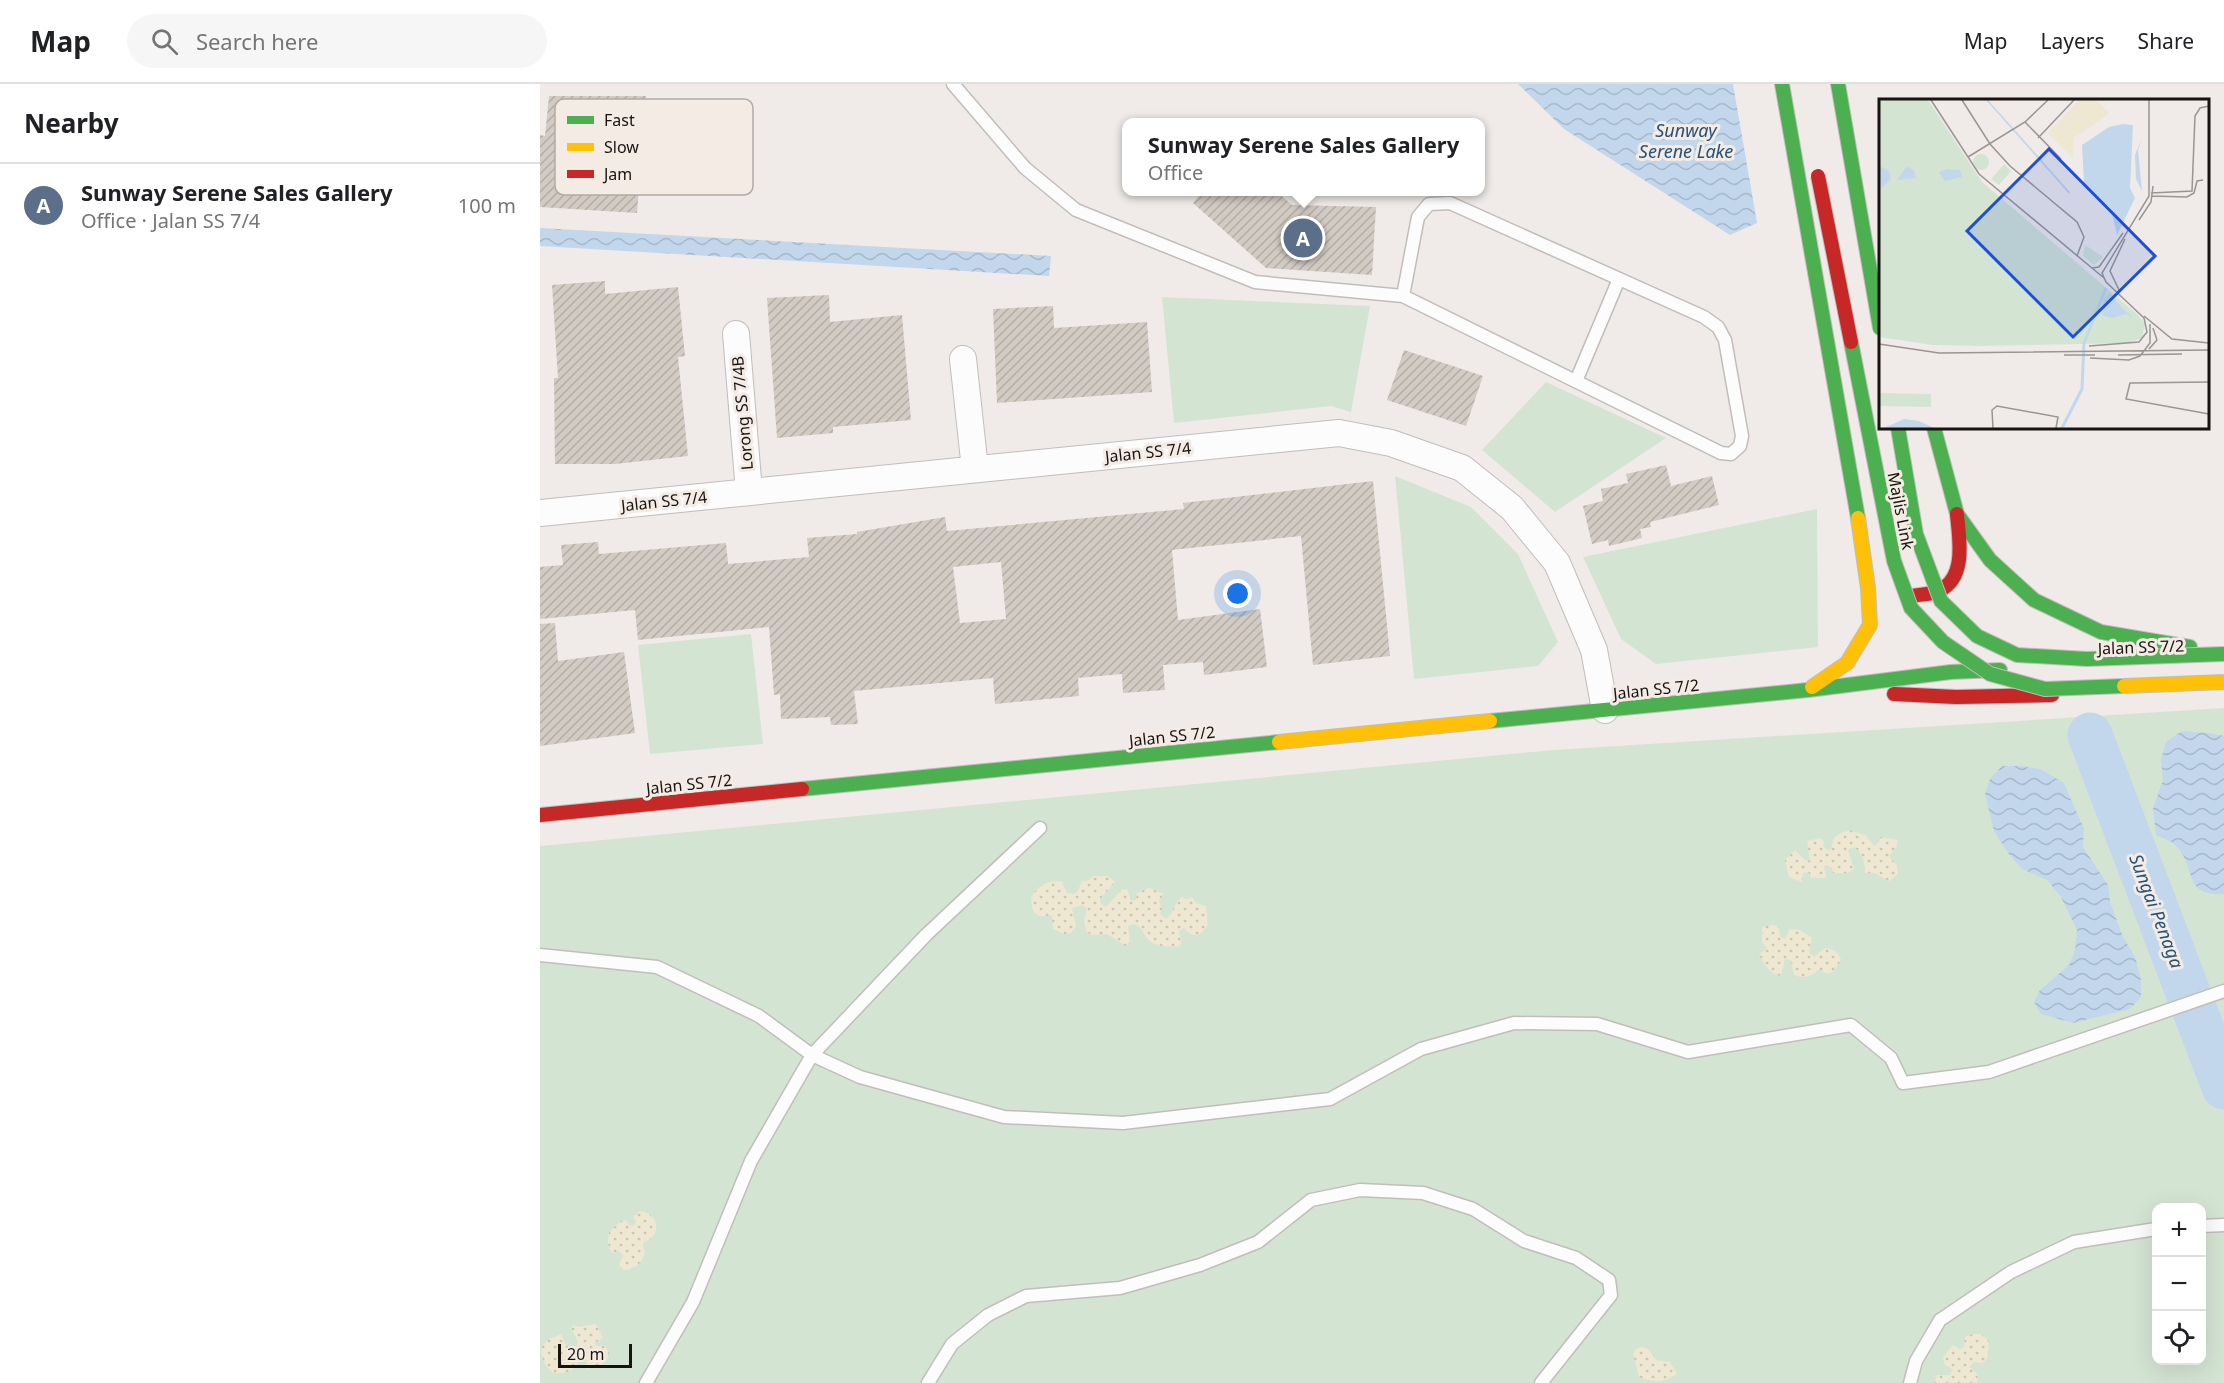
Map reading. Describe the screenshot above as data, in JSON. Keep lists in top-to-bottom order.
{
  "streets": {
    "street": [
      "Lorong SS 7/4B",
      "Jalan SS 7/4",
      "Majlis Link",
      "Jalan SS 7/2"
    ]
  },
  "crossings": [
    ["Lorong SS 7/4B", "Jalan SS 7/4"],
    ["Jalan SS 7/4", "Jalan SS 7/2"]
  ],
  "water": ["Sunway Serene Lake", "Sungai Penaga"],
  "legend": ["Fast", "Slow", "Jam"],
  "scale_bar": "20 m",
  "page": {
    "header": "Map",
    "search": "Search here",
    "nav": ["Map", "Layers", "Share"],
    "heading": "Nearby",
    "popup": ["Sunway Serene Sales Gallery", "Office"],
    "list": [
      {
        "mark": "A",
        "name": "Sunway Serene Sales Gallery",
        "note": "Office · Jalan SS 7/4",
        "value": "100 m"
      }
    ],
    "pins": "A",
    "map_buttons": ["+", "−"],
    "scale": "20 m"
  }
}
